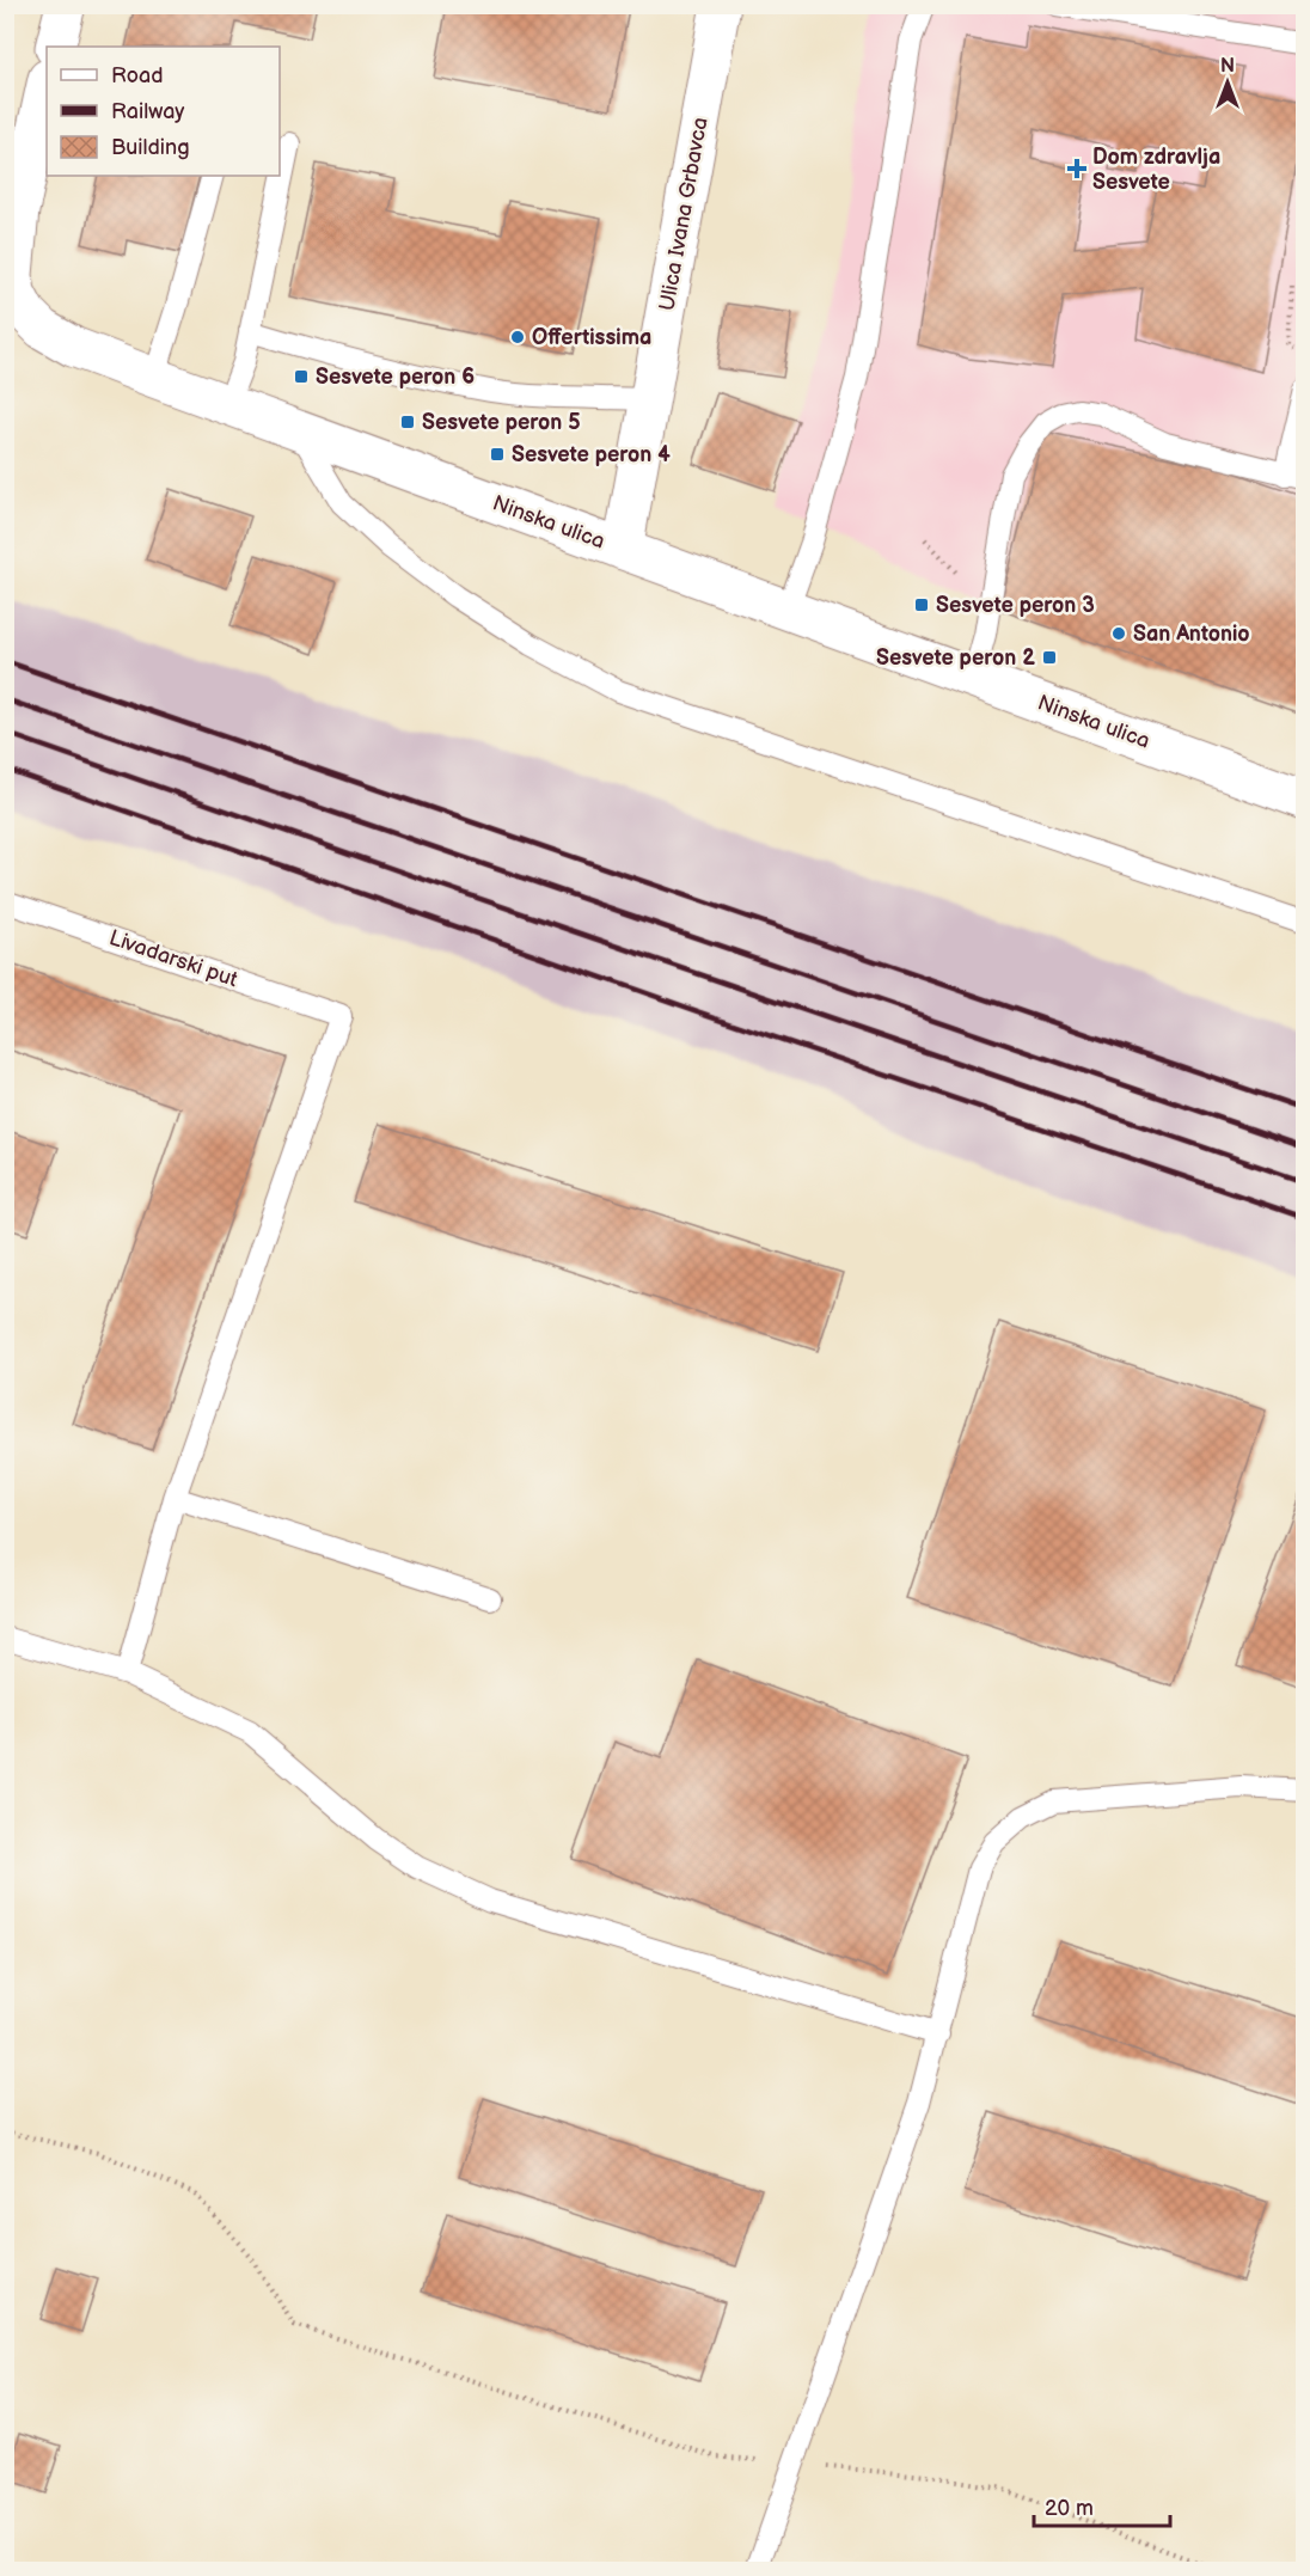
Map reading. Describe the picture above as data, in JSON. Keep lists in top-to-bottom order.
{
  "streets": {
    "street": ["Ulica Ivana Grbavca", "Ninska ulica"],
    "lane": ["Livadarski put"]
  },
  "crossings": [
    ["Ulica Ivana Grbavca", "Ninska ulica"]
  ],
  "places": {
    "health": ["Dom zdravlja Sesvete"],
    "other": ["Offertissima", "San Antonio"],
    "transit": [
      "Sesvete peron 6",
      "Sesvete peron 5",
      "Sesvete peron 4",
      "Sesvete peron 3",
      "Sesvete peron 2"
    ]
  },
  "legend": ["Road", "Railway", "Building"],
  "scale_bar": "20 m",
  "north": "top"
}
